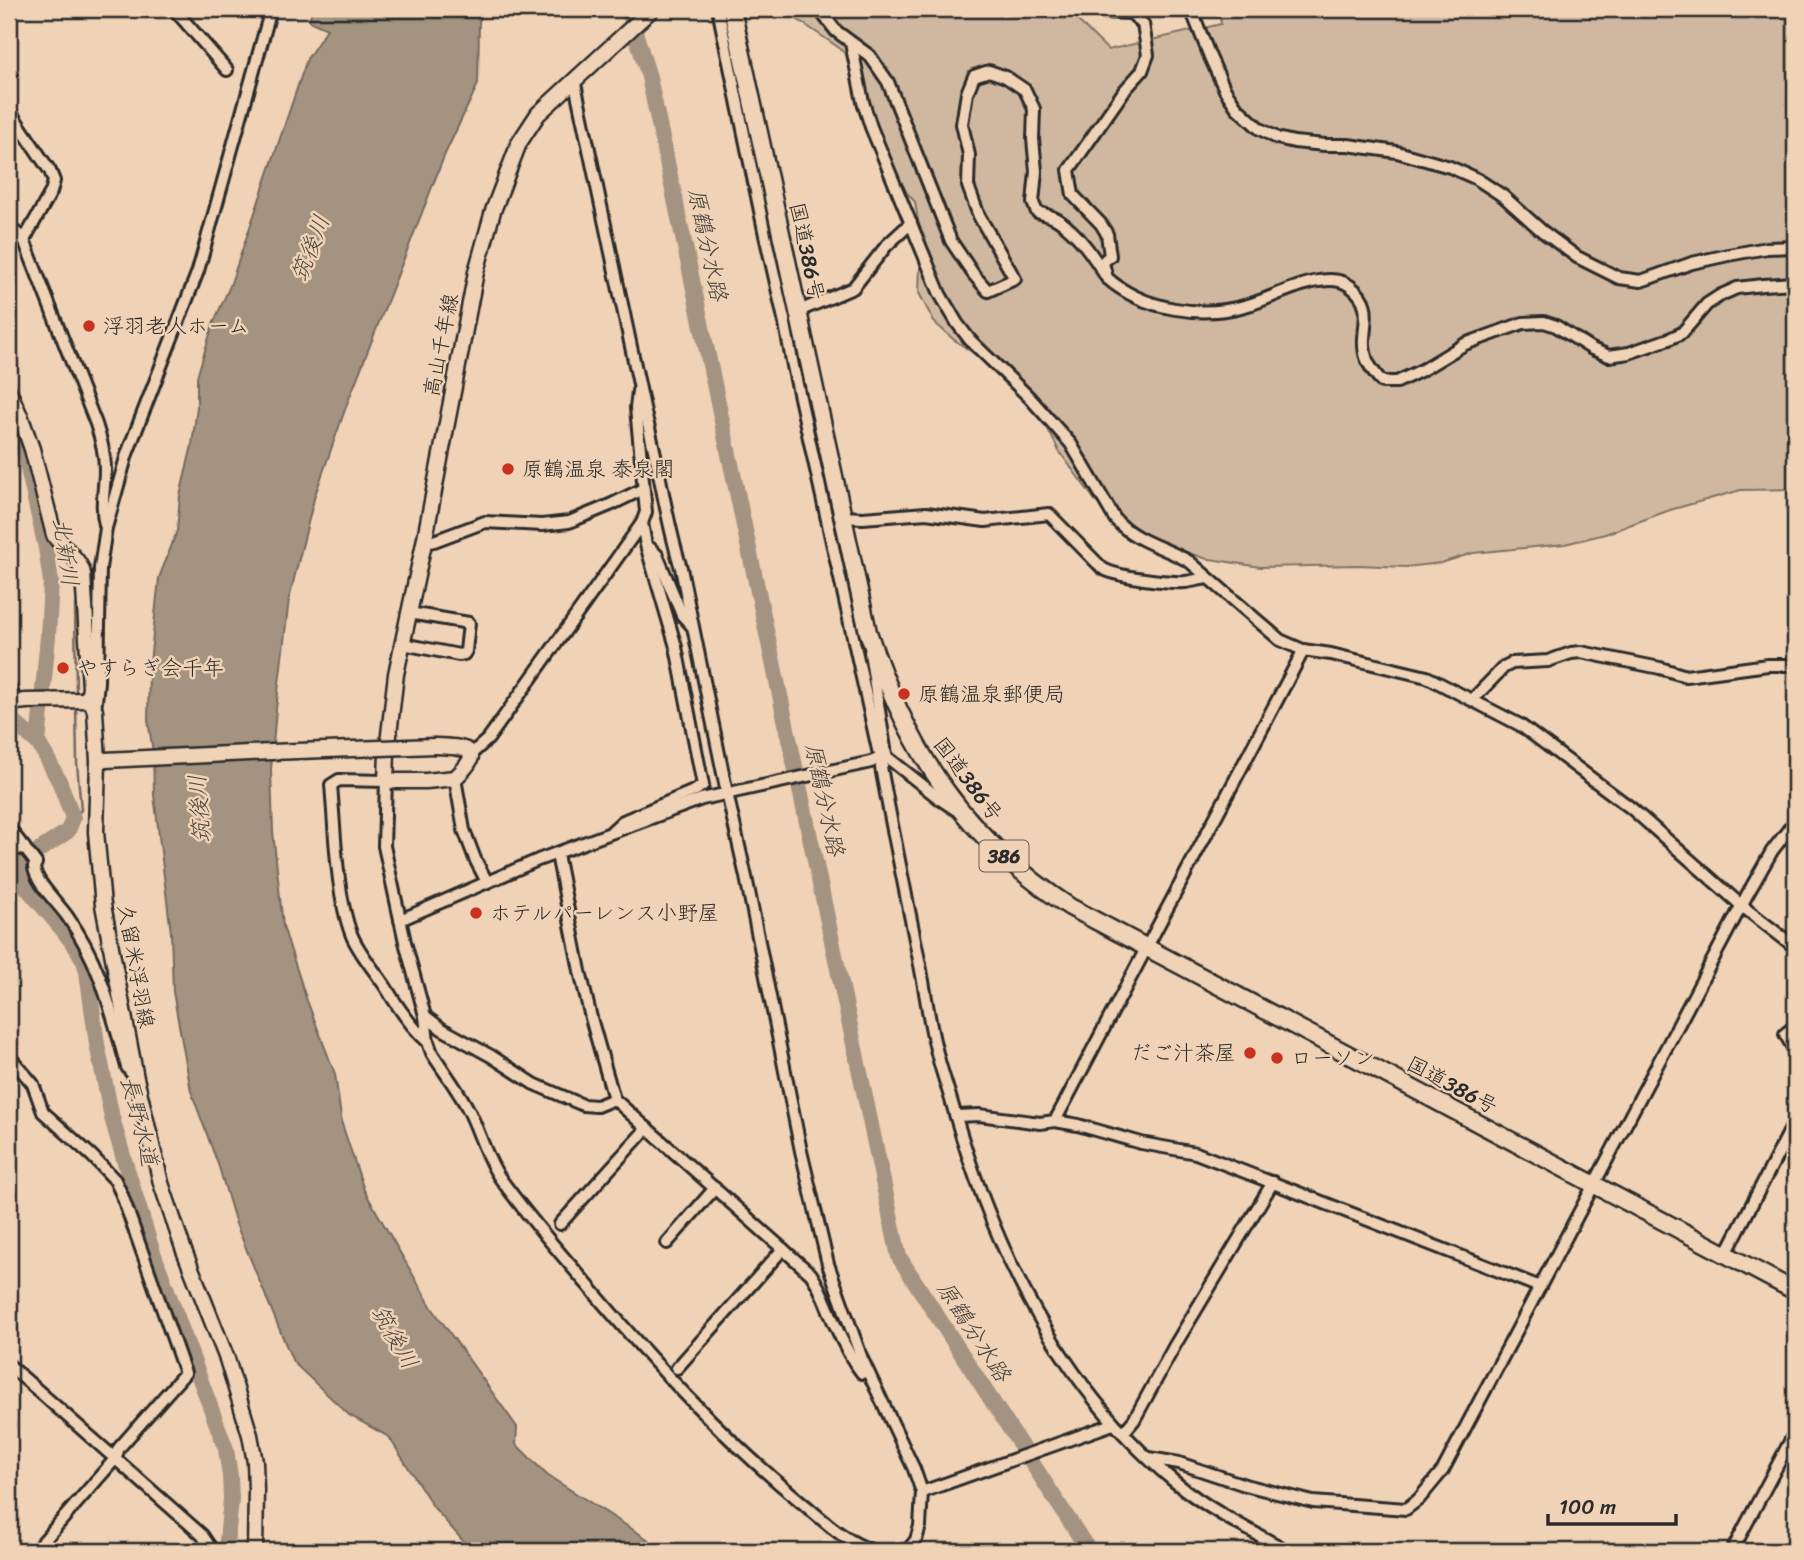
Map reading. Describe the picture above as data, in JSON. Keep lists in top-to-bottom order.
{
  "streets": {
    "highway": ["国道386号", "386"],
    "main road": ["高山千年線", "久留米浮羽線"]
  },
  "water": [
    "原鶴分水路",
    "筑後川",
    "北新川",
    "長野水道"
  ],
  "places": [
    "浮羽老人ホーム",
    "原鶴温泉 泰泉閣",
    "やすらぎ会千年",
    "原鶴温泉郵便局",
    "ホテルパーレンス小野屋",
    "だご汁茶屋",
    "ローソン"
  ],
  "scale_bar": "100 m"
}
